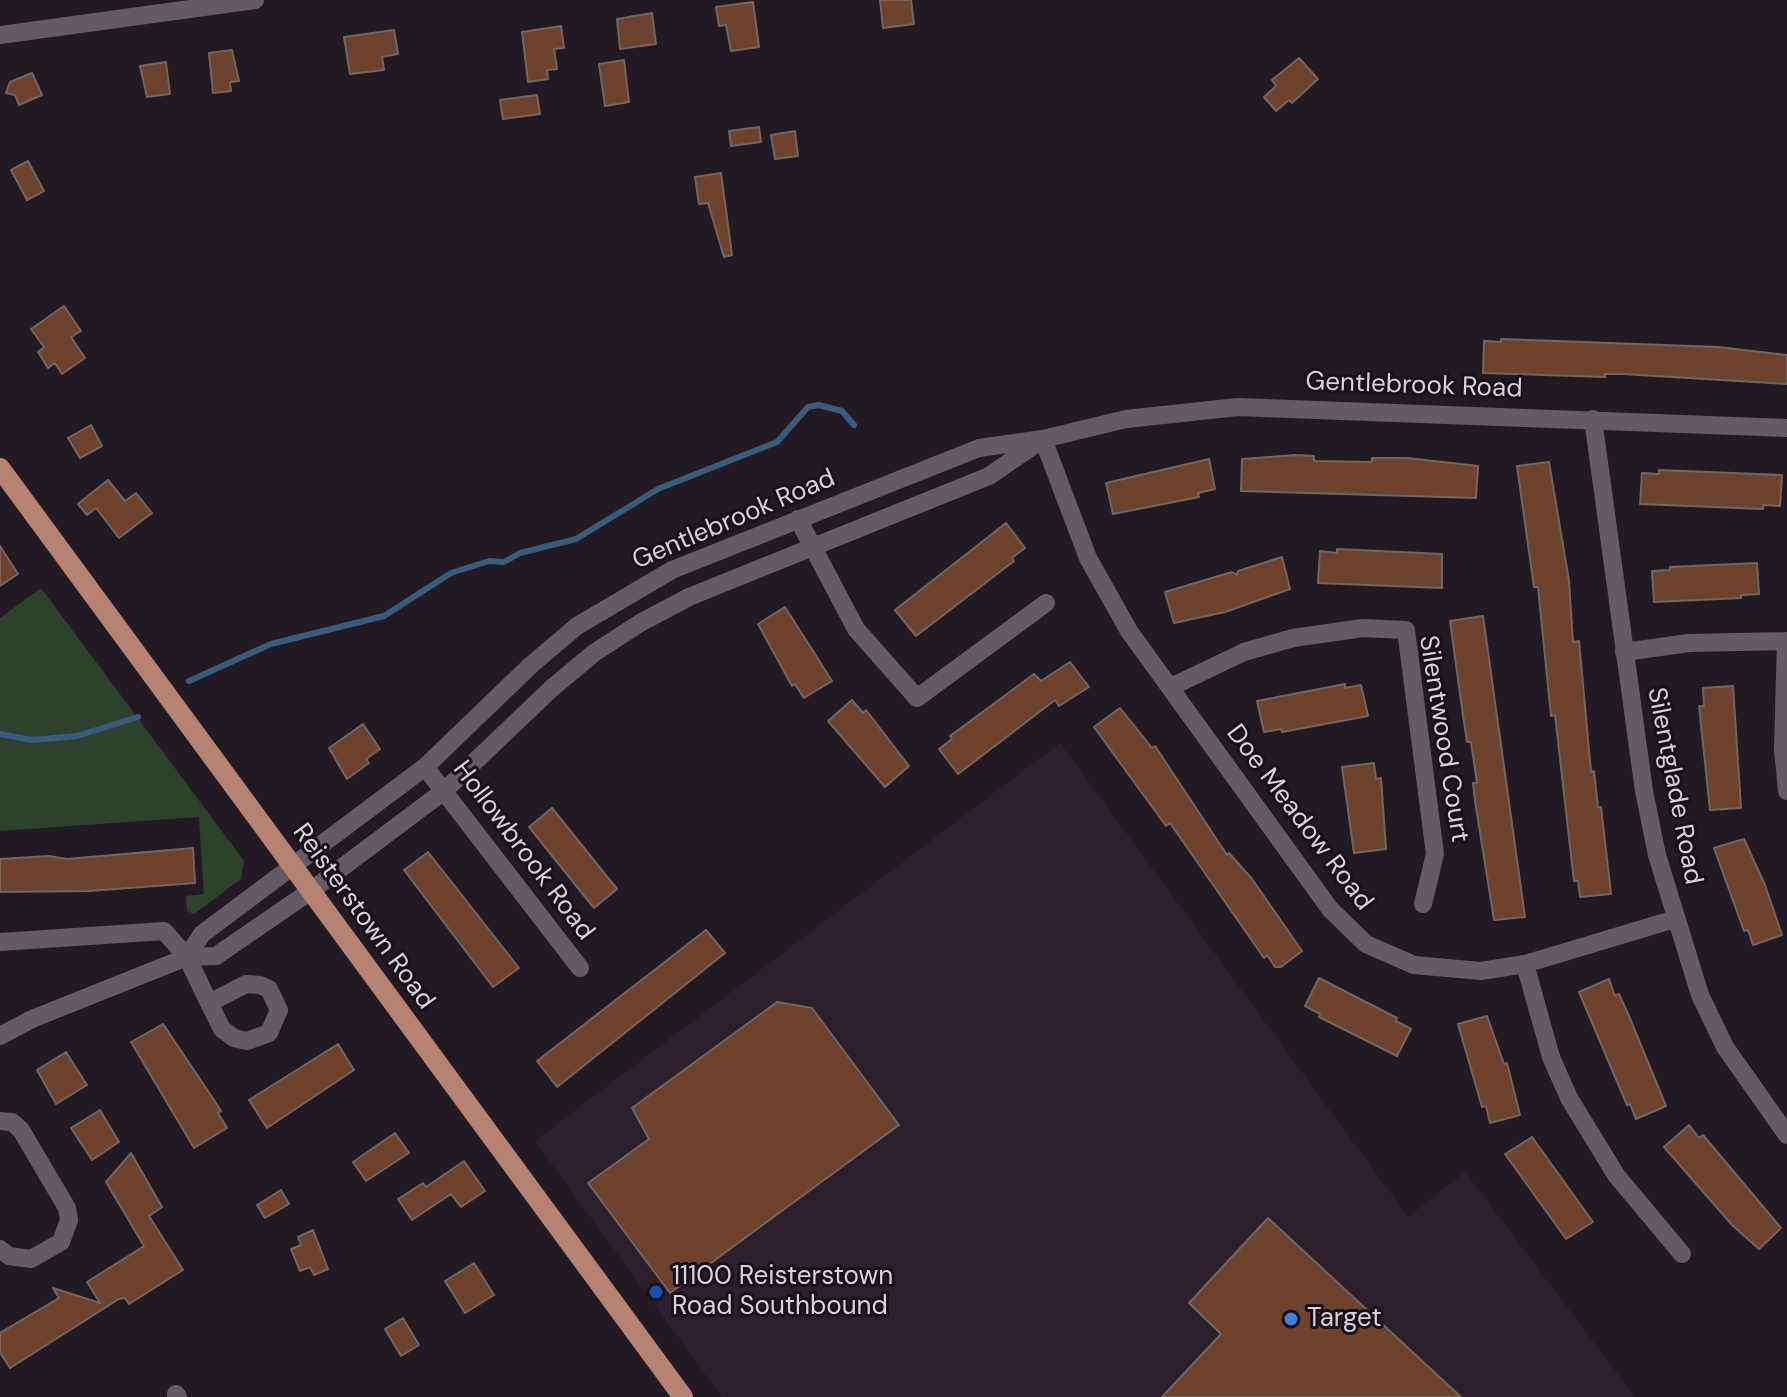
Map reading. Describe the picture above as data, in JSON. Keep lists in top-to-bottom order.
{
  "streets": {
    "main road": ["Reisterstown Road"],
    "street": [
      "Gentlebrook Road",
      "Silentwood Court",
      "Silentglade Road",
      "Doe Meadow Road",
      "Hollowbrook Road"
    ]
  },
  "crossings": [
    ["Gentlebrook Road", "Silentglade Road"],
    ["Gentlebrook Road", "Doe Meadow Road"],
    ["Gentlebrook Road", "Hollowbrook Road"],
    ["Gentlebrook Road", "Reisterstown Road"],
    ["Silentwood Court", "Doe Meadow Road"],
    ["Silentglade Road", "Doe Meadow Road"]
  ],
  "places": ["11100 Reisterstown Road Southbound", "Target"]
}
